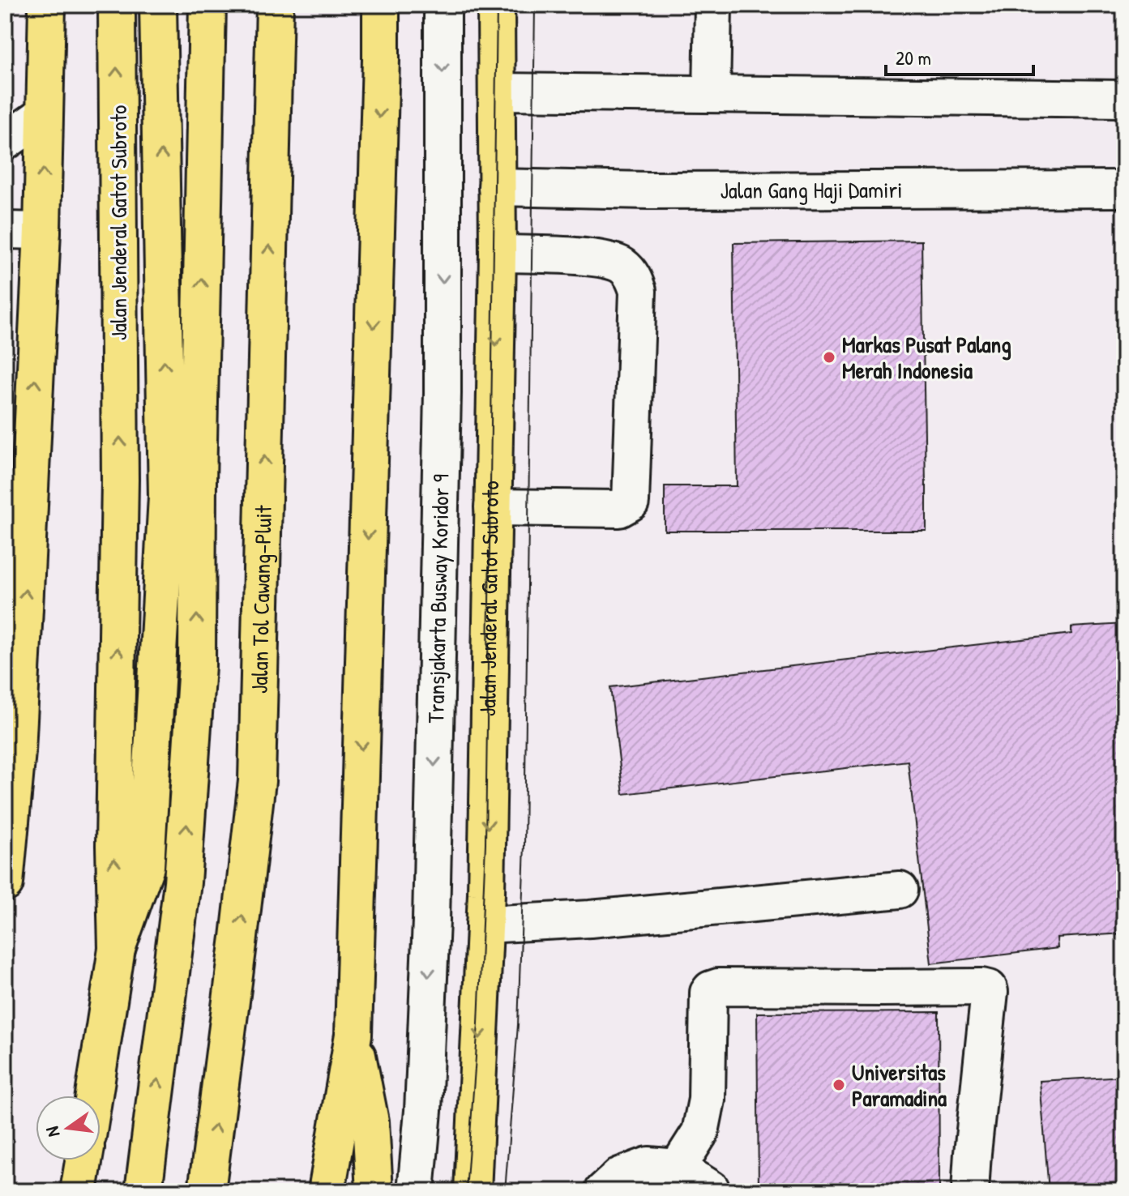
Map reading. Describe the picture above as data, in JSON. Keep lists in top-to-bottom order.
{
  "streets": {
    "main road": ["Jalan Jenderal Gatot Subroto", "Jalan Tol Cawang–Pluit"],
    "street": ["Jalan Gang Haji Damiri", "Transjakarta Busway Koridor 9"]
  },
  "crossings": [
    ["Jalan Gang Haji Damiri", "Jalan Jenderal Gatot Subroto"]
  ],
  "one_way": ["Transjakarta Busway Koridor 9"],
  "places": ["Markas Pusat Palang Merah Indonesia", "Universitas Paramadina"],
  "scale_bar": "20 m",
  "north": "left"
}
